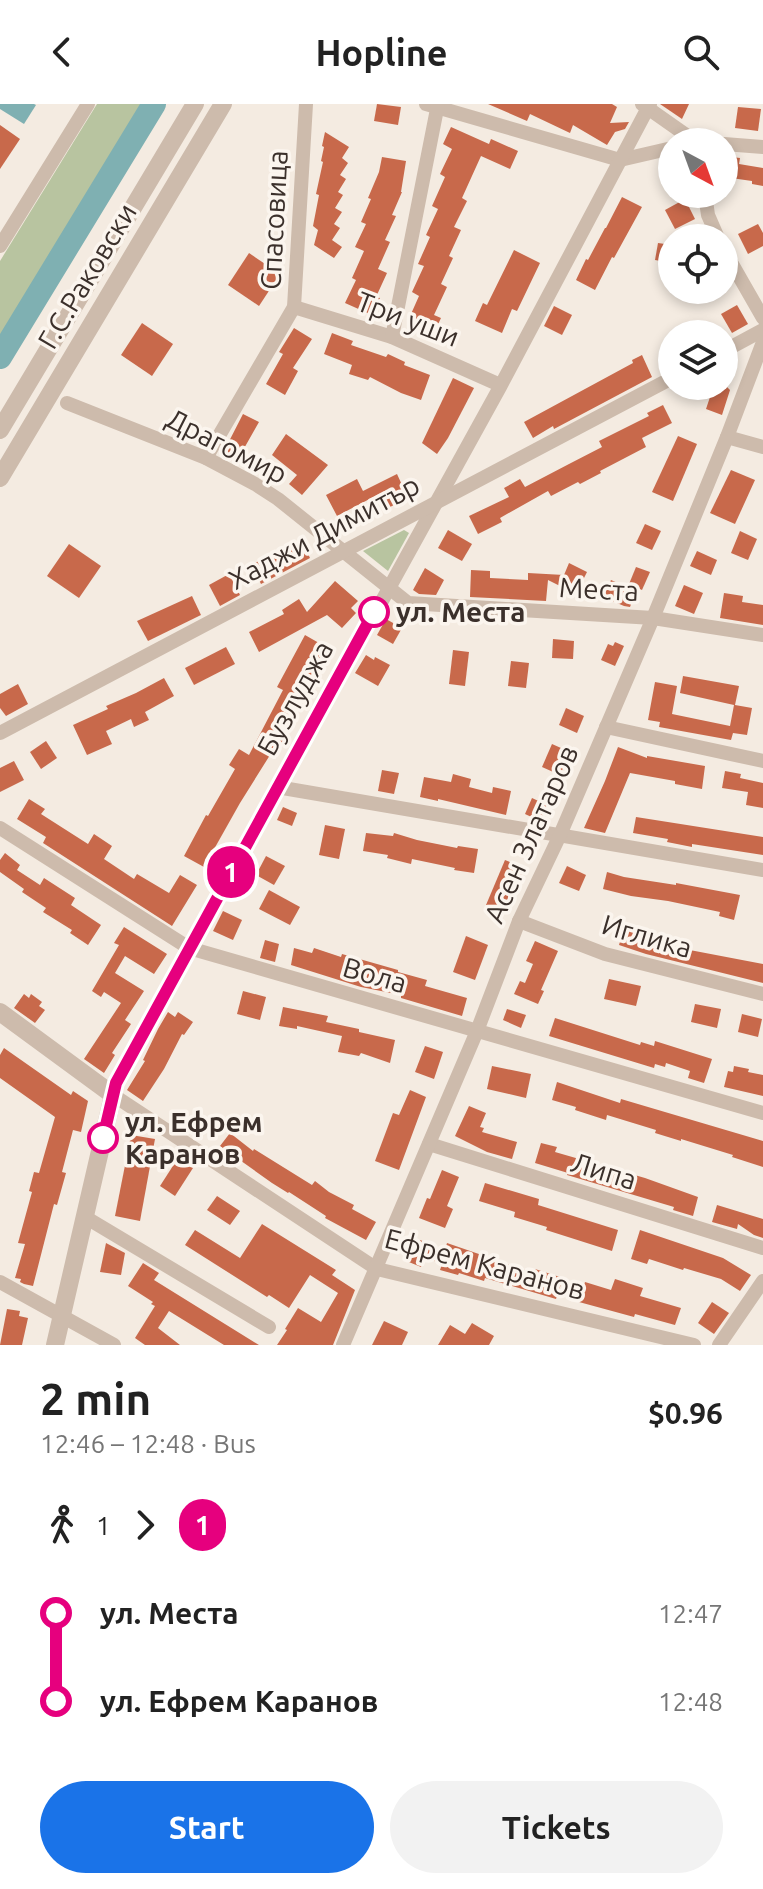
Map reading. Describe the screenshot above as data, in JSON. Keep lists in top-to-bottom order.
{
  "streets": {
    "street": [
      "Спасовица",
      "Г.С.Раковски",
      "Три уши",
      "Драгомир",
      "Хаджи Димитър",
      "Места",
      "Бузлуджа",
      "Асен Златаров",
      "Иглика",
      "Вола",
      "Липа",
      "Ефрем Каранов"
    ]
  },
  "crossings": [
    ["Спасовица", "Три уши"],
    ["Спасовица", "Драгомир"],
    ["Три уши", "Бузлуджа"],
    ["Драгомир", "Хаджи Димитър"],
    ["Драгомир", "Места"],
    ["Драгомир", "Бузлуджа"],
    ["Хаджи Димитър", "Бузлуджа"],
    ["Места", "Бузлуджа"],
    ["Места", "Асен Златаров"],
    ["Бузлуджа", "Вола"],
    ["Бузлуджа", "Ефрем Каранов"],
    ["Асен Златаров", "Иглика"],
    ["Асен Златаров", "Вола"],
    ["Асен Златаров", "Липа"],
    ["Асен Златаров", "Ефрем Каранов"]
  ],
  "places": ["ул. Места", "ул. Ефрем Каранов"],
  "lines": ["bus line 1"],
  "north": "bottom right",
  "page": {
    "header": "Hopline",
    "on_map": "1",
    "heading": ["2 min", "12:46 – 12:48 · Bus", "$0.96"],
    "legs": ["1", "1"],
    "list": [
      {
        "name": "ул. Места",
        "value": "12:47"
      },
      {
        "name": "ул. Ефрем Каранов",
        "value": "12:48"
      }
    ],
    "buttons": ["Start", "Tickets"]
  }
}
